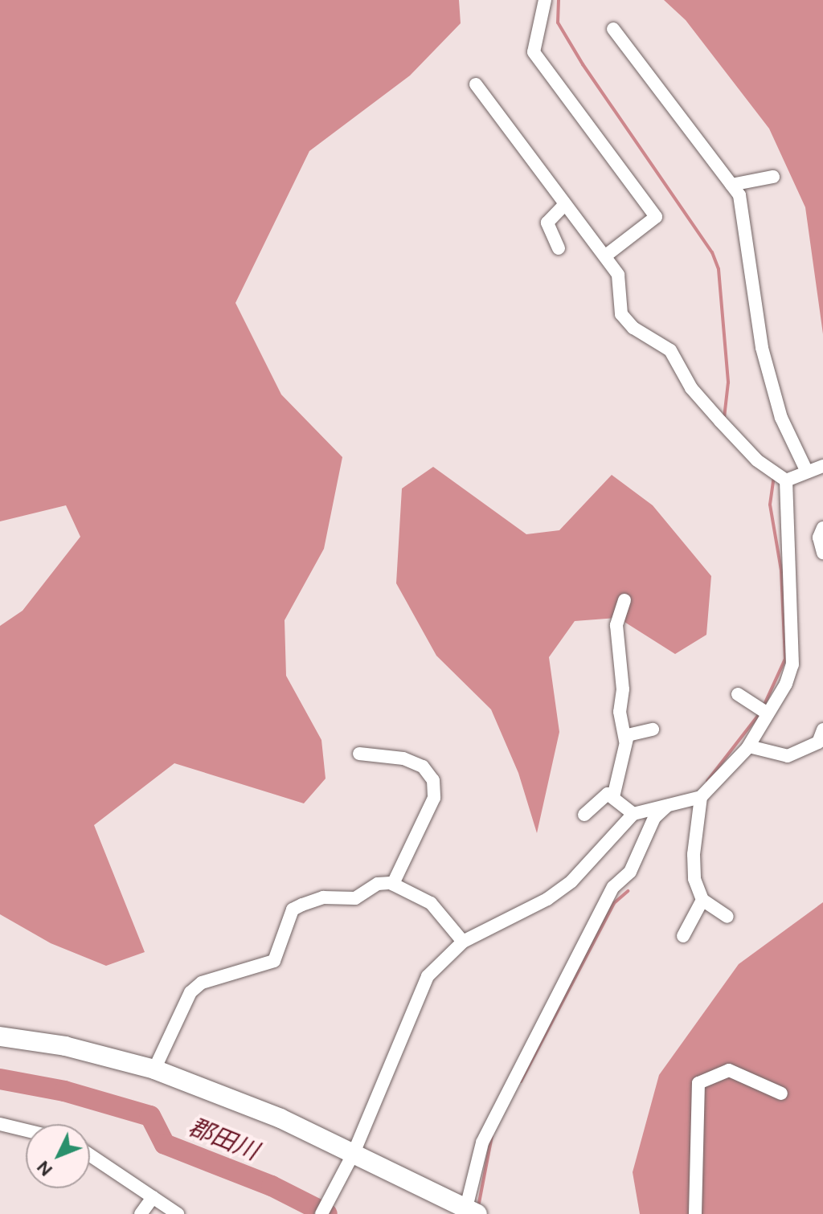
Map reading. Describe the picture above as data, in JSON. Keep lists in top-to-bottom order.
{
  "water": ["郡田川"],
  "north": "bottom left"
}
